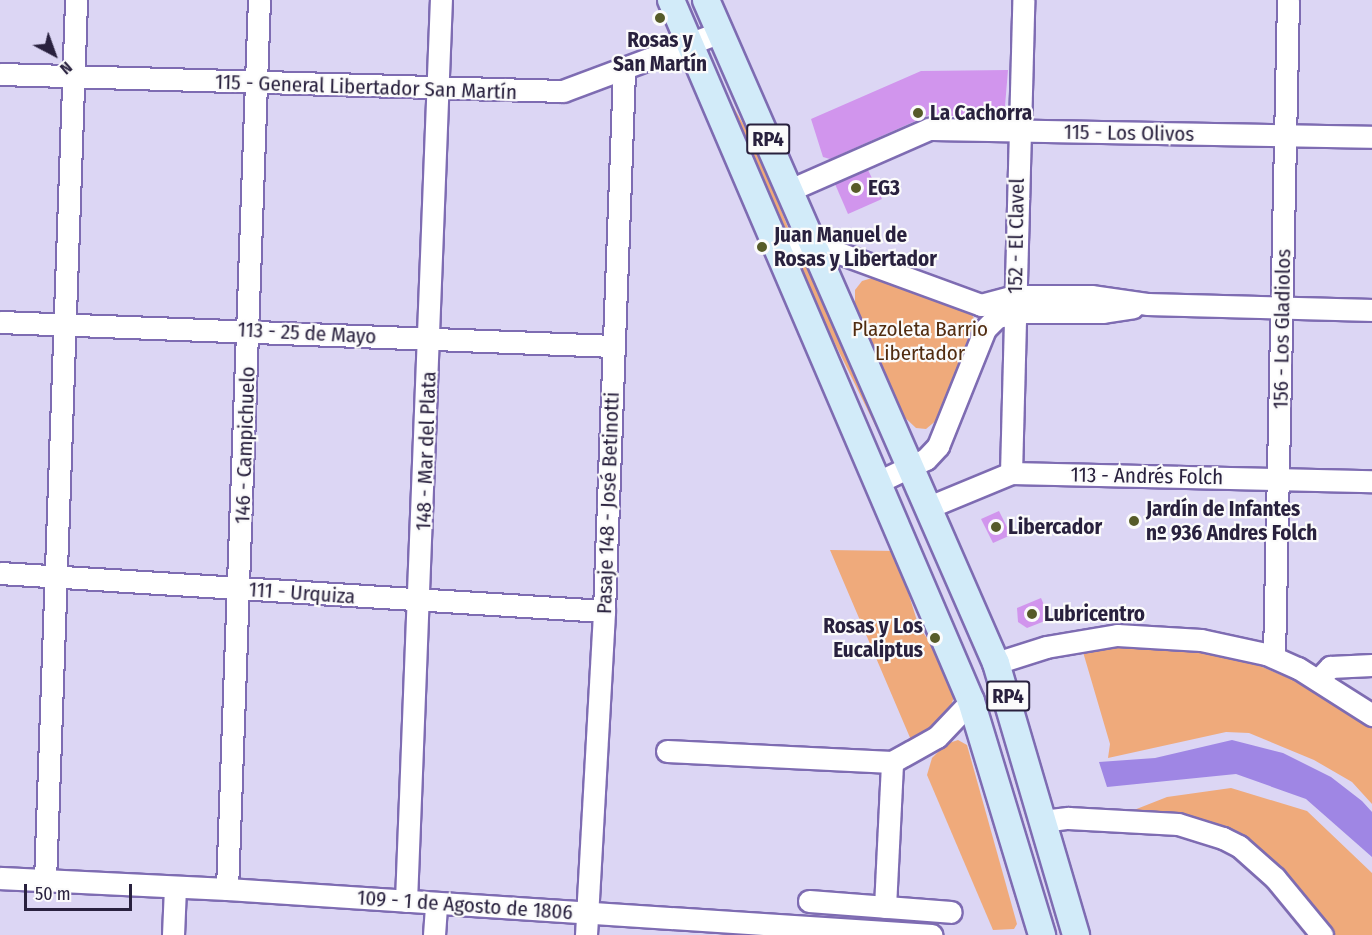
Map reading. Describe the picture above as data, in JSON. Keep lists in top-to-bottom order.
{
  "streets": {
    "main road": ["RP4"],
    "street": [
      "115 - General Libertador San Martín",
      "115 - Los Olivos",
      "152 - El Clavel",
      "156 - Los Gladiolos",
      "113 - 25 de Mayo",
      "146 - Campichuelo",
      "148 - Mar del Plata",
      "113 - Andrés Folch",
      "Pasaje 148 - José Betinotti",
      "111 - Urquiza",
      "109 - 1 de Agosto de 1806"
    ]
  },
  "crossings": [
    ["115 - General Libertador San Martín", "RP4"],
    ["115 - General Libertador San Martín", "146 - Campichuelo"],
    ["115 - General Libertador San Martín", "148 - Mar del Plata"],
    ["115 - General Libertador San Martín", "Pasaje 148 - José Betinotti"],
    ["115 - Los Olivos", "RP4"],
    ["115 - Los Olivos", "152 - El Clavel"],
    ["115 - Los Olivos", "156 - Los Gladiolos"],
    ["RP4", "113 - Andrés Folch"],
    ["152 - El Clavel", "113 - Andrés Folch"],
    ["156 - Los Gladiolos", "113 - Andrés Folch"],
    ["113 - 25 de Mayo", "146 - Campichuelo"],
    ["113 - 25 de Mayo", "148 - Mar del Plata"],
    ["113 - 25 de Mayo", "Pasaje 148 - José Betinotti"],
    ["146 - Campichuelo", "111 - Urquiza"],
    ["146 - Campichuelo", "109 - 1 de Agosto de 1806"],
    ["148 - Mar del Plata", "111 - Urquiza"],
    ["148 - Mar del Plata", "109 - 1 de Agosto de 1806"],
    ["Pasaje 148 - José Betinotti", "111 - Urquiza"],
    ["Pasaje 148 - José Betinotti", "109 - 1 de Agosto de 1806"]
  ],
  "parks": ["Plazoleta Barrio Libertador"],
  "places": [
    "Rosas y San Martín",
    "La Cachorra",
    "EG3",
    "Juan Manuel de Rosas y Libertador",
    "Jardín de Infantes nº 936 Andres Folch",
    "Libercador",
    "Lubricentro",
    "Rosas y Los Eucaliptus"
  ],
  "scale_bar": "50 m",
  "north": "bottom right"
}
